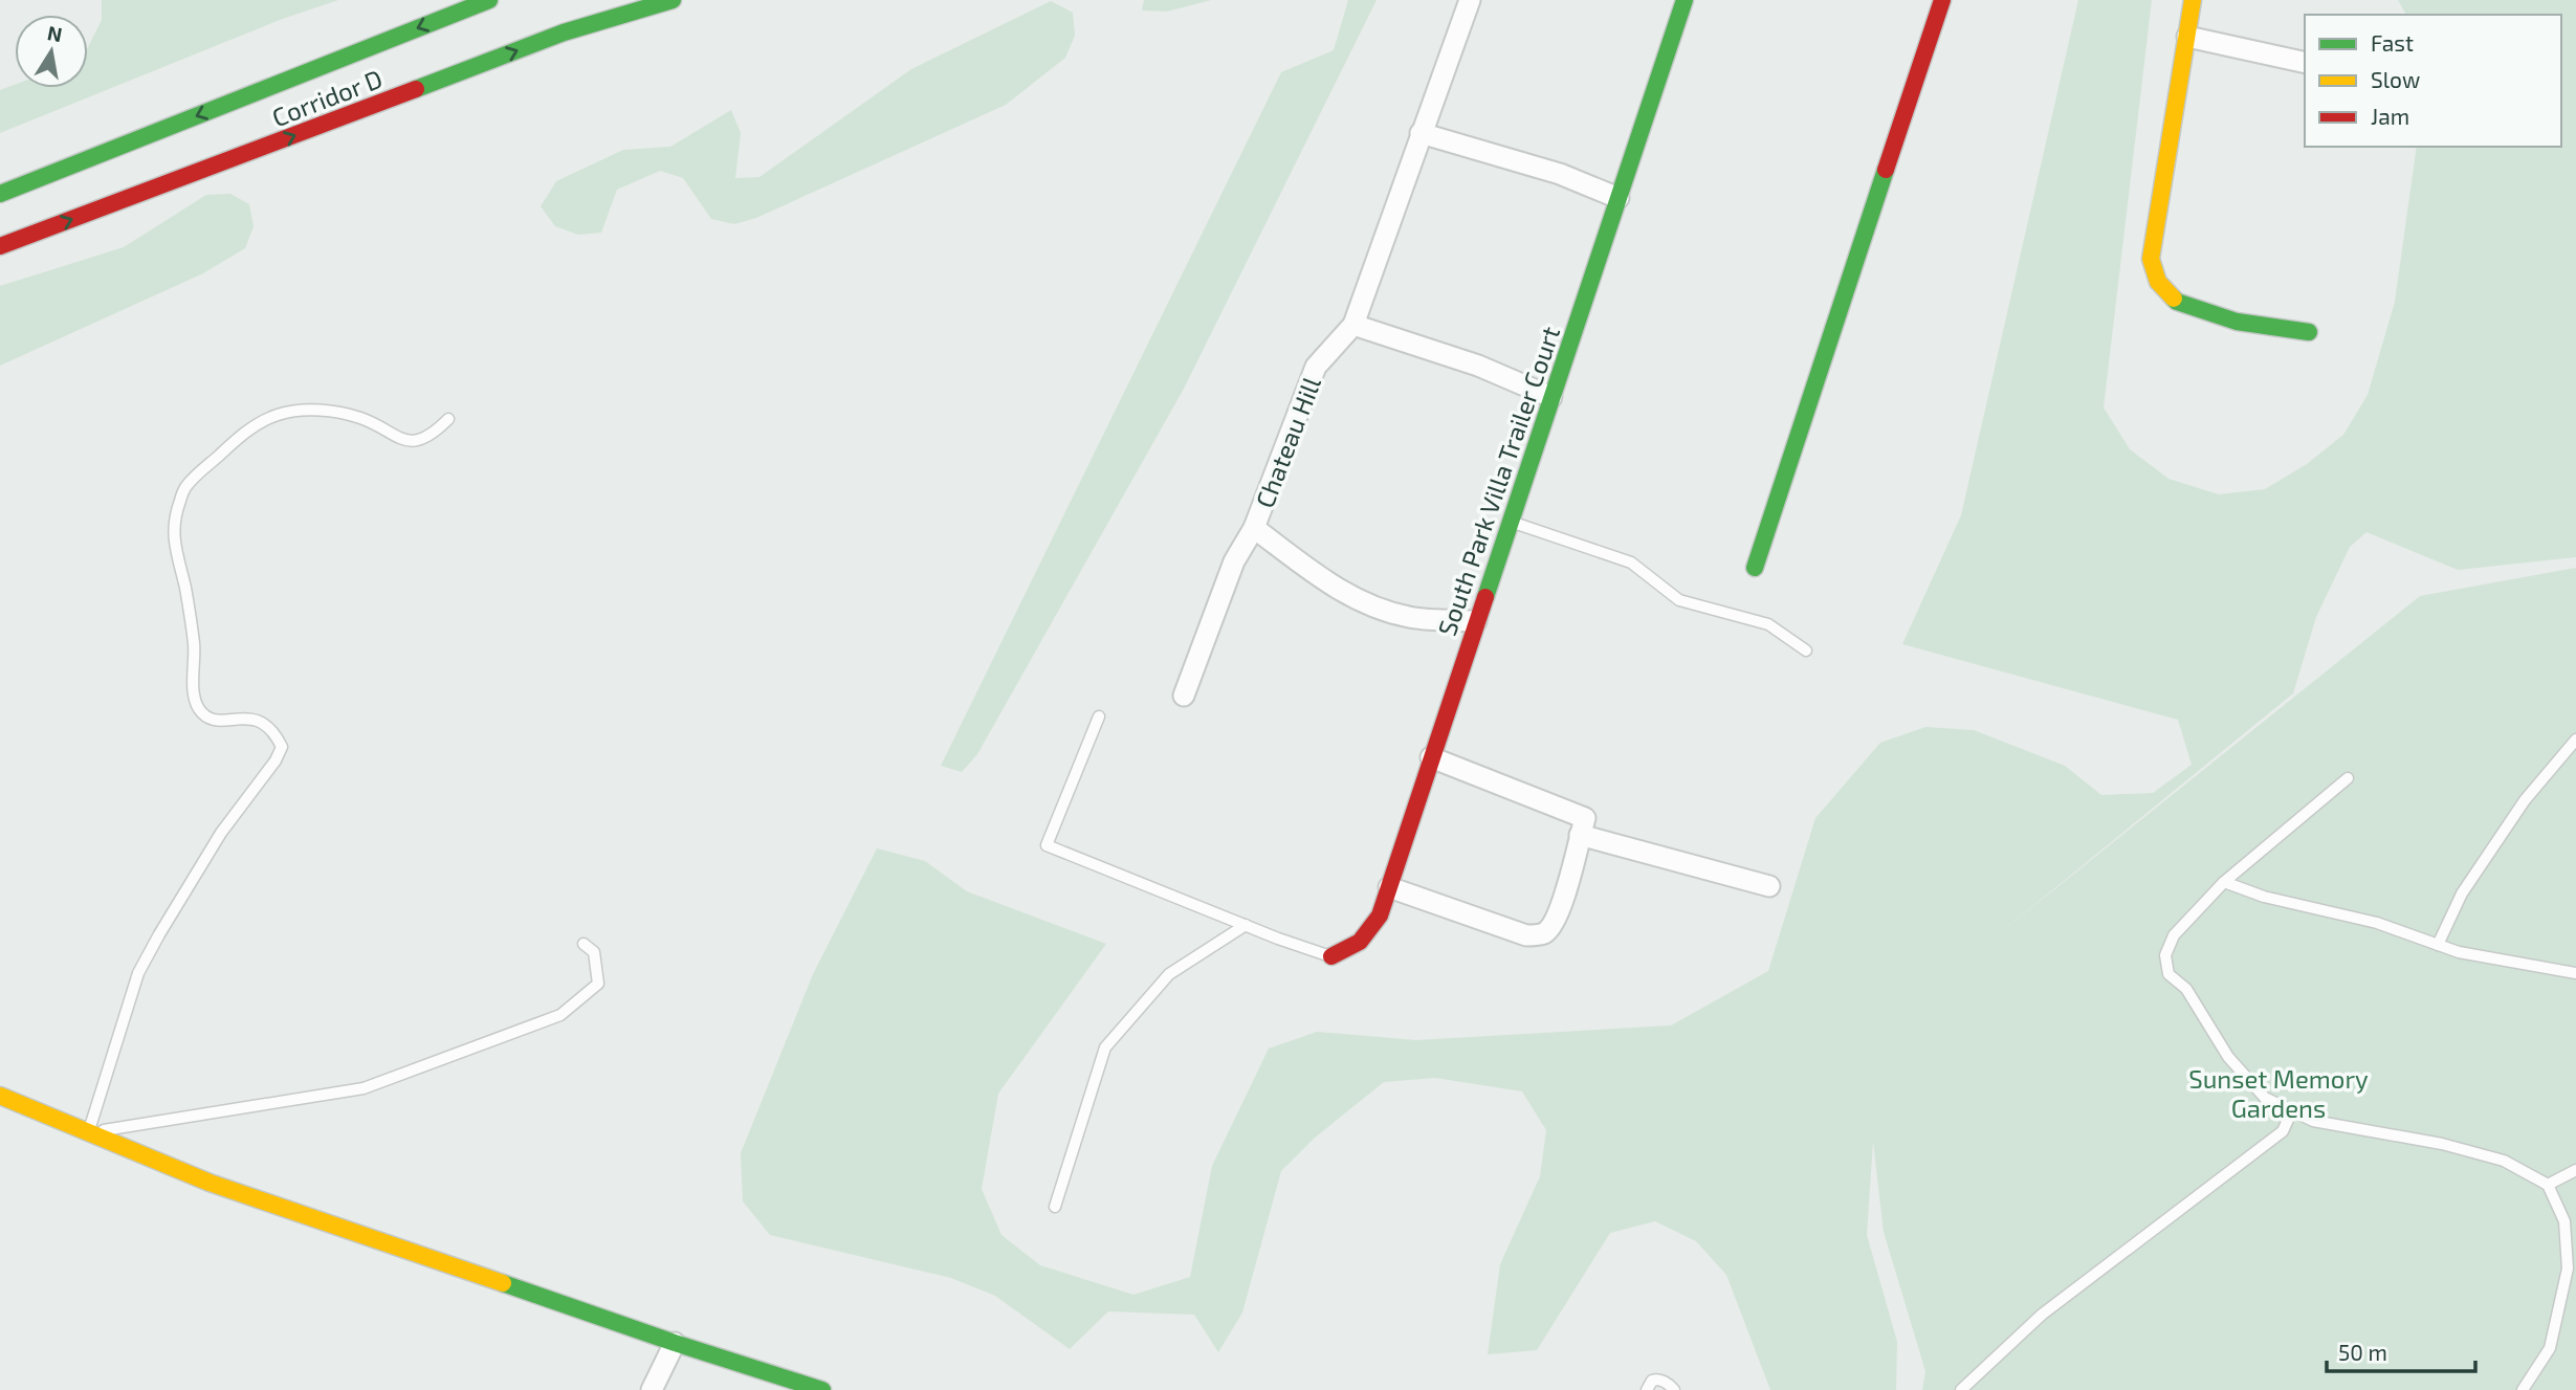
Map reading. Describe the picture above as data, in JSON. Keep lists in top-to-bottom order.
{
  "streets": {
    "main road": ["Corridor D", "South Park Villa Trailer Court"],
    "street": ["Chateau Hill"]
  },
  "crossings": [
    ["Chateau Hill", "South Park Villa Trailer Court"]
  ],
  "parks": ["Sunset Memory Gardens"],
  "legend": ["Fast", "Slow", "Jam"],
  "scale_bar": "50 m",
  "north": "top"
}
